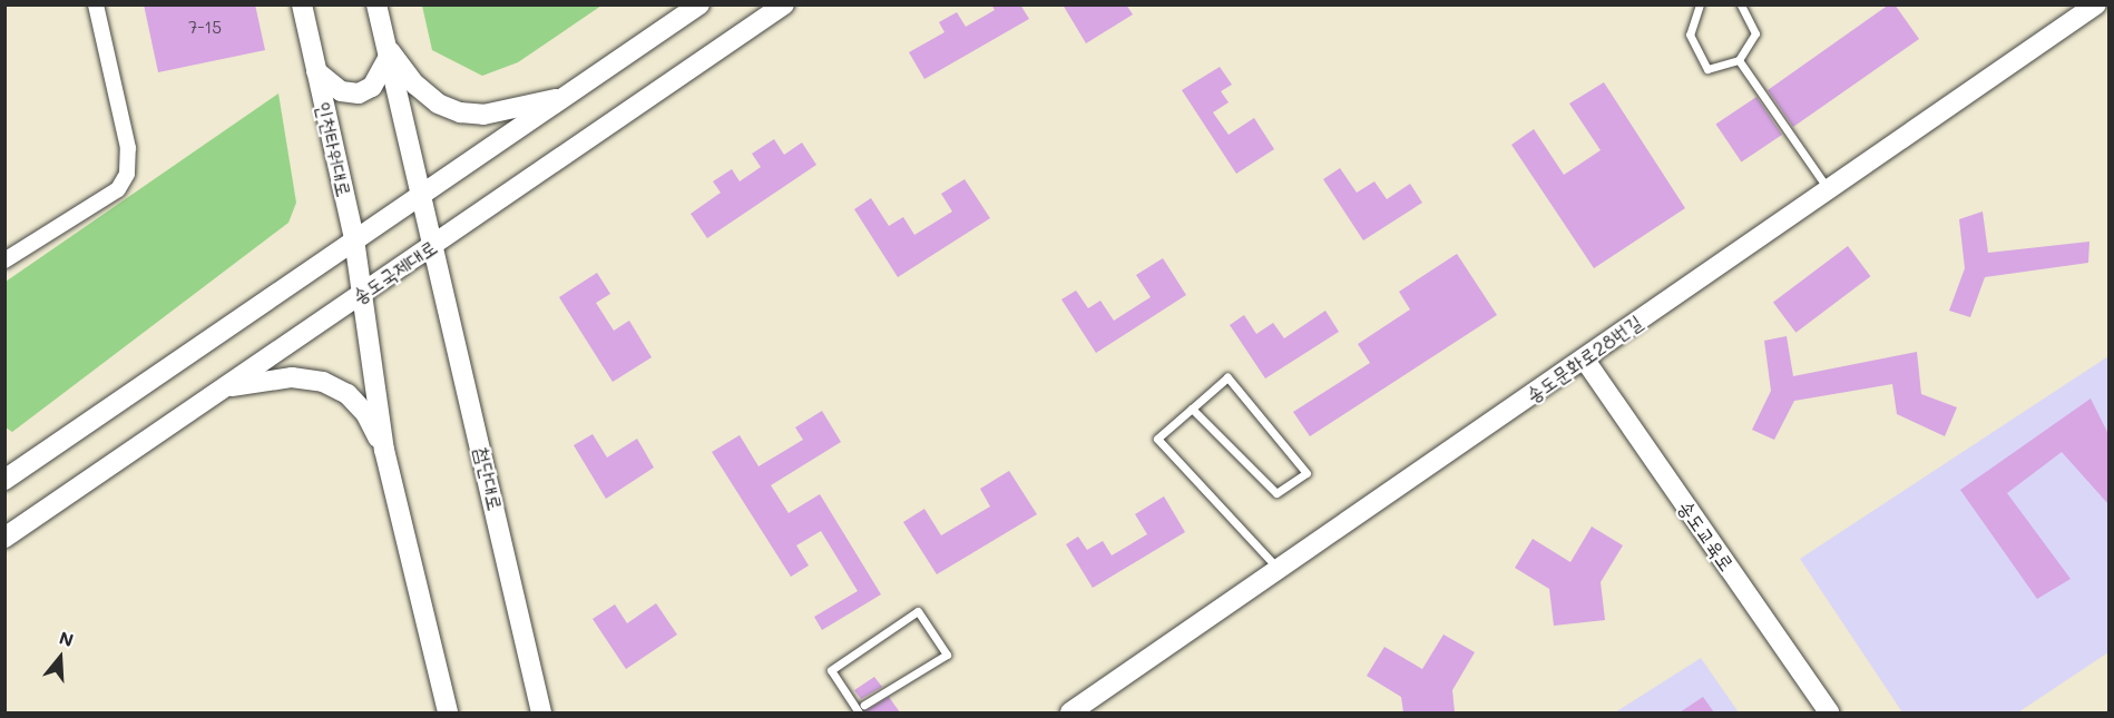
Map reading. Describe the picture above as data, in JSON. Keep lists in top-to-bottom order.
{
  "streets": {
    "main road": [
      "인천타워대로",
      "송도국제대로",
      "송도문화로28번길",
      "첨단대로",
      "송도교육로"
    ]
  },
  "crossings": [
    ["인천타워대로", "송도국제대로"],
    ["송도국제대로", "첨단대로"],
    ["송도문화로28번길", "송도교육로"]
  ],
  "house_numbers": ["7-15"],
  "north": "top"
}
